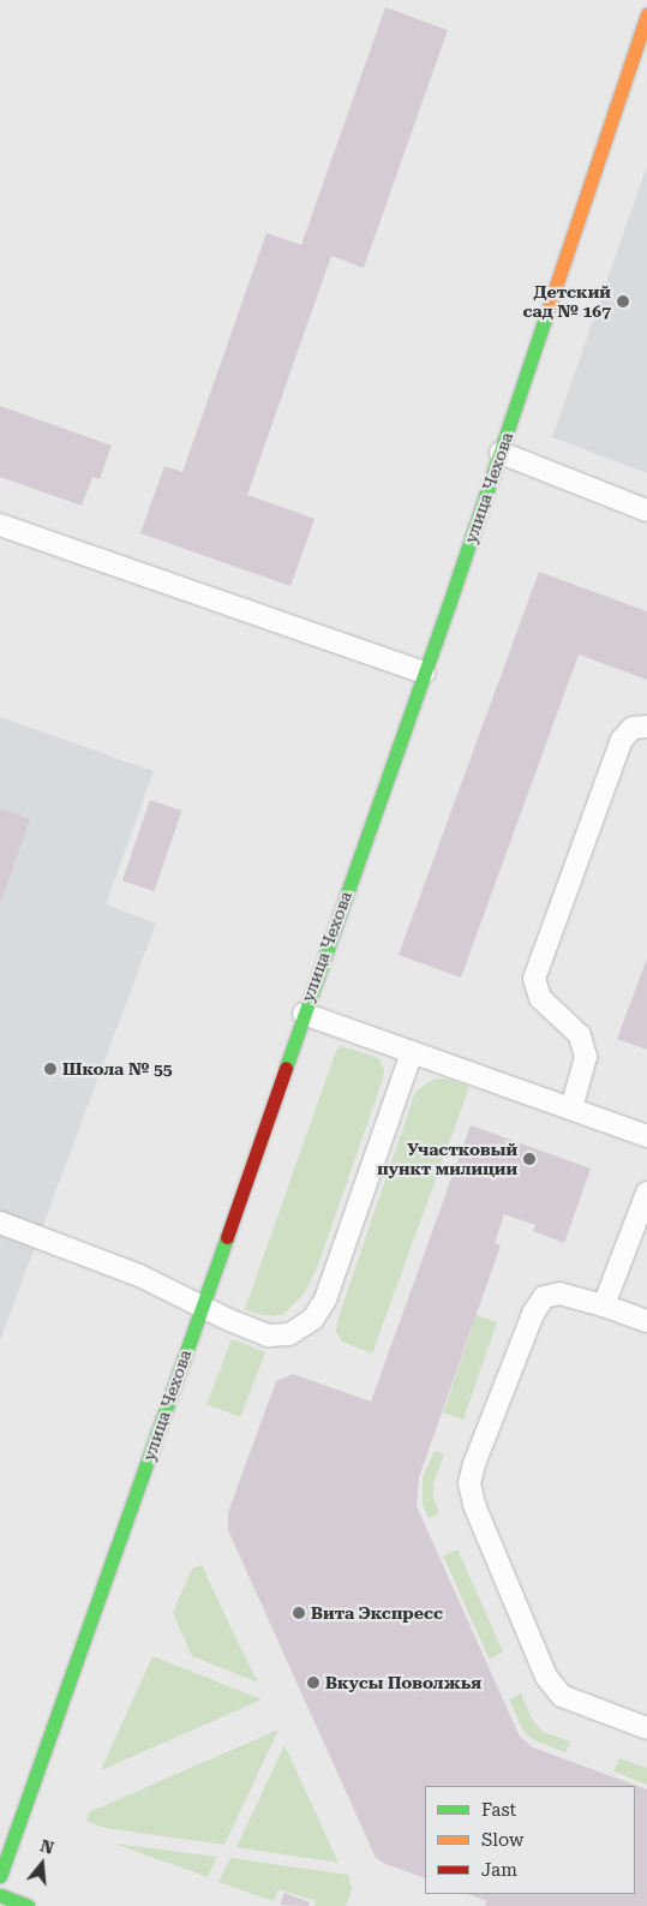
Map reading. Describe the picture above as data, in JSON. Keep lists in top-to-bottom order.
{
  "streets": {
    "street": ["улица Чехова"]
  },
  "places": [
    "Детский сад № 167",
    "Школа № 55",
    "Участковый пункт милиции",
    "Вита Экспресс",
    "Вкусы Поволжья"
  ],
  "legend": ["Fast", "Slow", "Jam"],
  "north": "top"
}
